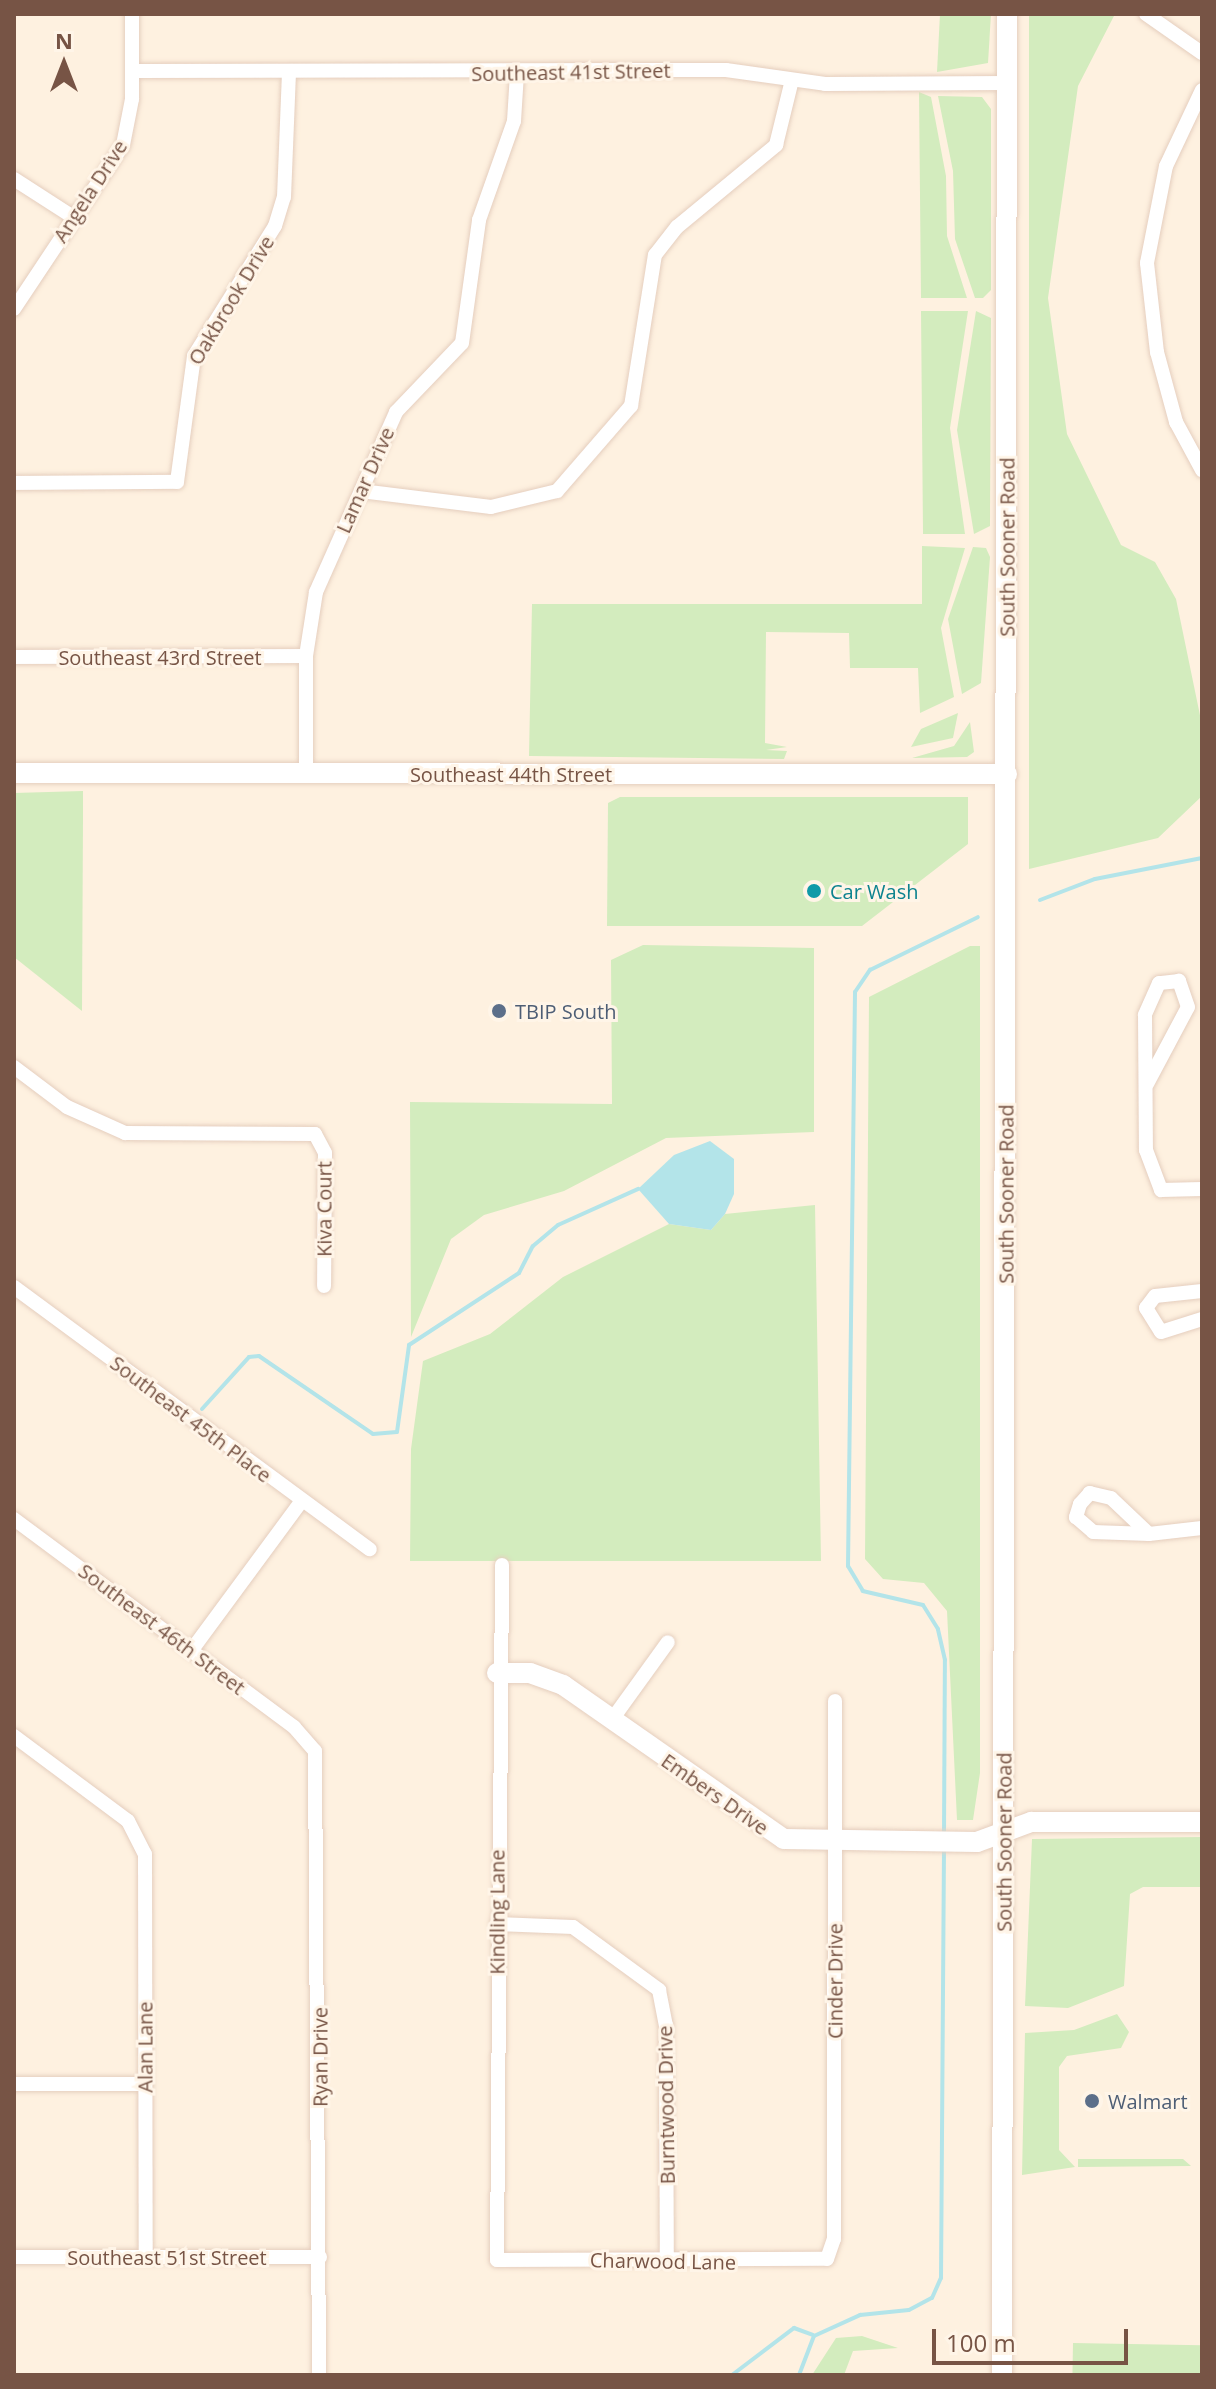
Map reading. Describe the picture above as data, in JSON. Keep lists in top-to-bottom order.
{
  "streets": {
    "main road": ["South Sooner Road", "Southeast 44th Street", "Embers Drive"],
    "street": [
      "Southeast 41st Street",
      "Angela Drive",
      "Oakbrook Drive",
      "Lamar Drive",
      "Southeast 43rd Street",
      "Kiva Court",
      "Southeast 45th Place",
      "Southeast 46th Street",
      "Kindling Lane",
      "Cinder Drive",
      "Alan Lane",
      "Ryan Drive",
      "Burntwood Drive",
      "Southeast 51st Street",
      "Charwood Lane"
    ]
  },
  "crossings": [
    ["Southeast 41st Street", "Angela Drive"],
    ["Southeast 41st Street", "Oakbrook Drive"],
    ["Southeast 41st Street", "Lamar Drive"],
    ["Southeast 41st Street", "South Sooner Road"],
    ["Lamar Drive", "Southeast 43rd Street"],
    ["Lamar Drive", "Southeast 44th Street"],
    ["South Sooner Road", "Southeast 44th Street"],
    ["South Sooner Road", "Embers Drive"],
    ["Southeast 46th Street", "Ryan Drive"],
    ["Embers Drive", "Kindling Lane"],
    ["Embers Drive", "Cinder Drive"],
    ["Kindling Lane", "Burntwood Drive"],
    ["Kindling Lane", "Charwood Lane"],
    ["Cinder Drive", "Charwood Lane"],
    ["Alan Lane", "Southeast 51st Street"],
    ["Ryan Drive", "Southeast 51st Street"],
    ["Burntwood Drive", "Charwood Lane"]
  ],
  "places": ["Car Wash", "TBIP South", "Walmart"],
  "scale_bar": "100 m",
  "north": "top"
}
